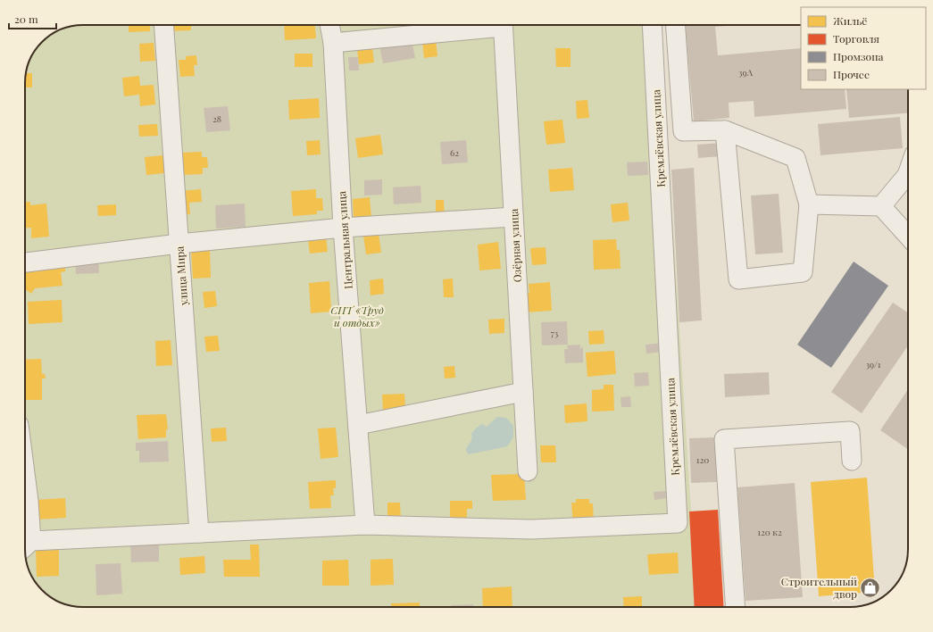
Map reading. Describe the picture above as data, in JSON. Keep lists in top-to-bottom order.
{
  "streets": {
    "street": [
      "Кремлёвская улица",
      "Центральная улица",
      "Озёрная улица",
      "улица Мира"
    ]
  },
  "crossings": [
    ["Кремлёвская улица", "Центральная улица"]
  ],
  "parks": ["СНТ «Труд и отдых»"],
  "places": {
    "shop": ["Строительный двор"]
  },
  "house_numbers": [
    "39А",
    "28",
    "62",
    "73",
    "39/1",
    "120",
    "120 к2"
  ],
  "legend": [
    "Жильё",
    "Торговля",
    "Промзона",
    "Прочее"
  ],
  "scale_bar": "20 m"
}
